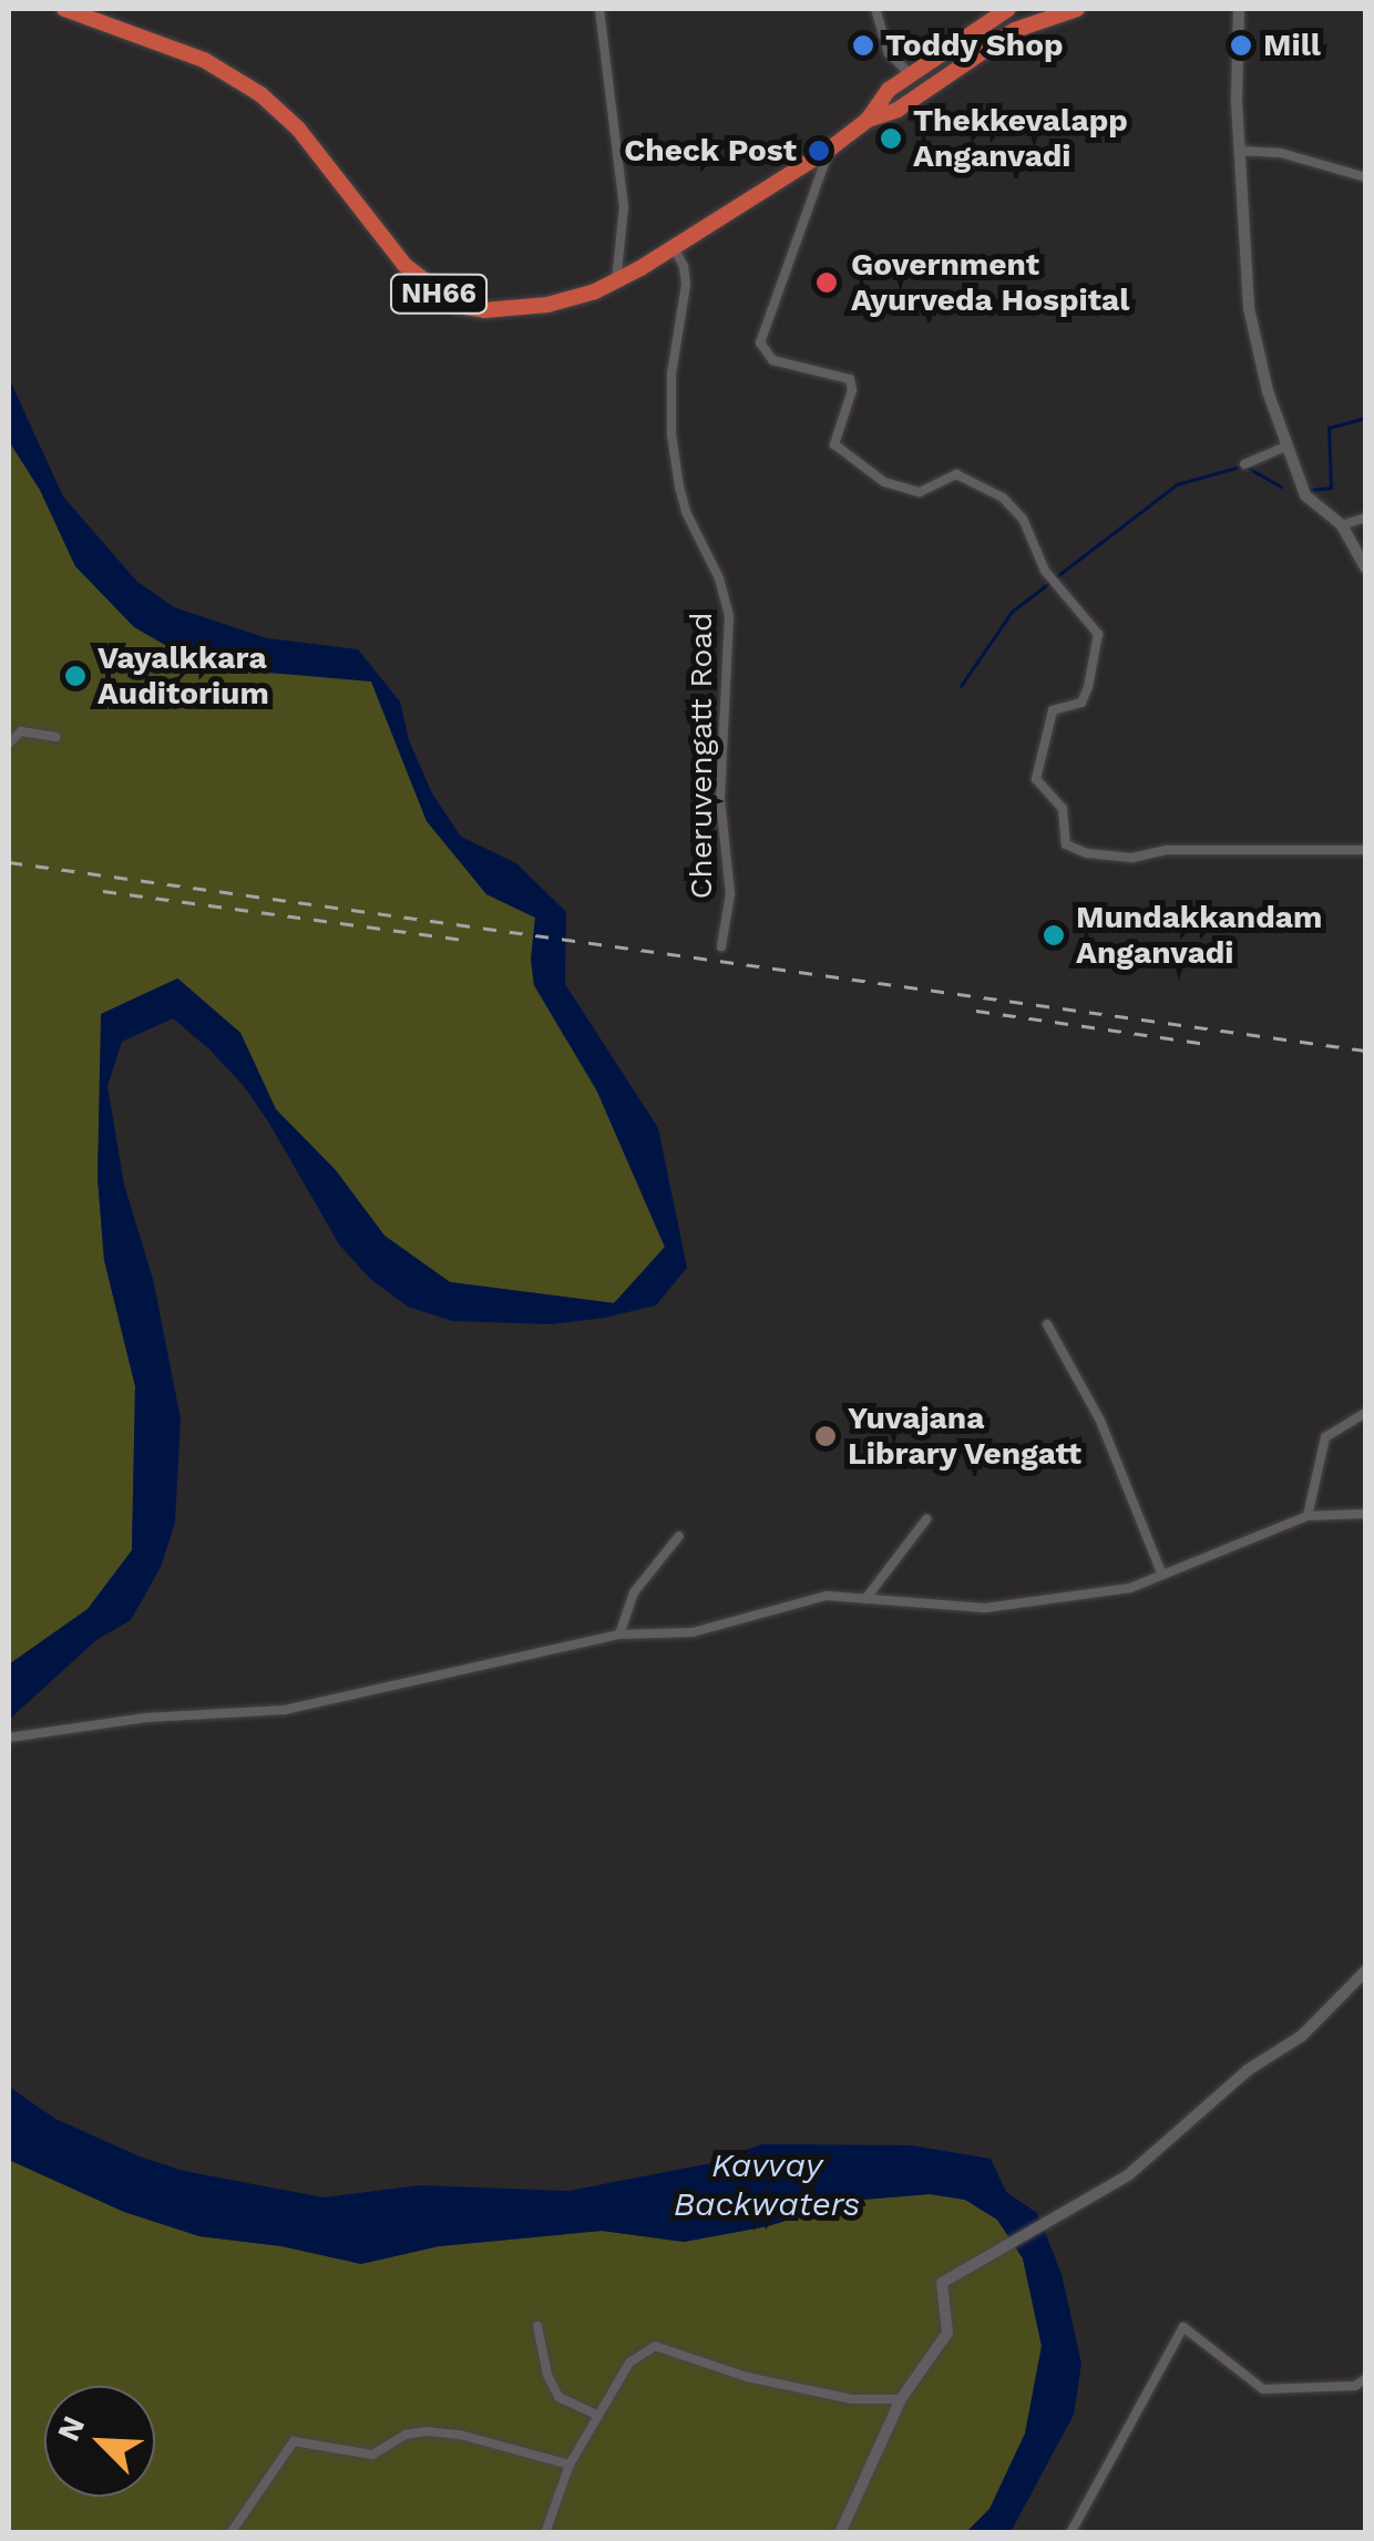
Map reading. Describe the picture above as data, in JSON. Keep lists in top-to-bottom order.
{
  "streets": {
    "highway": ["NH66"],
    "street": ["Cheruvengatt Road"]
  },
  "crossings": [
    ["NH66", "Cheruvengatt Road"]
  ],
  "water": ["Kavvay Backwaters"],
  "places": [
    "Toddy Shop",
    "Mill",
    "Thekkevalapp Anganvadi",
    "Check Post",
    "Government Ayurveda Hospital",
    "Vayalkkara Auditorium",
    "Mundakkandam Anganvadi",
    "Yuvajana Library Vengatt"
  ],
  "north": "top left"
}
